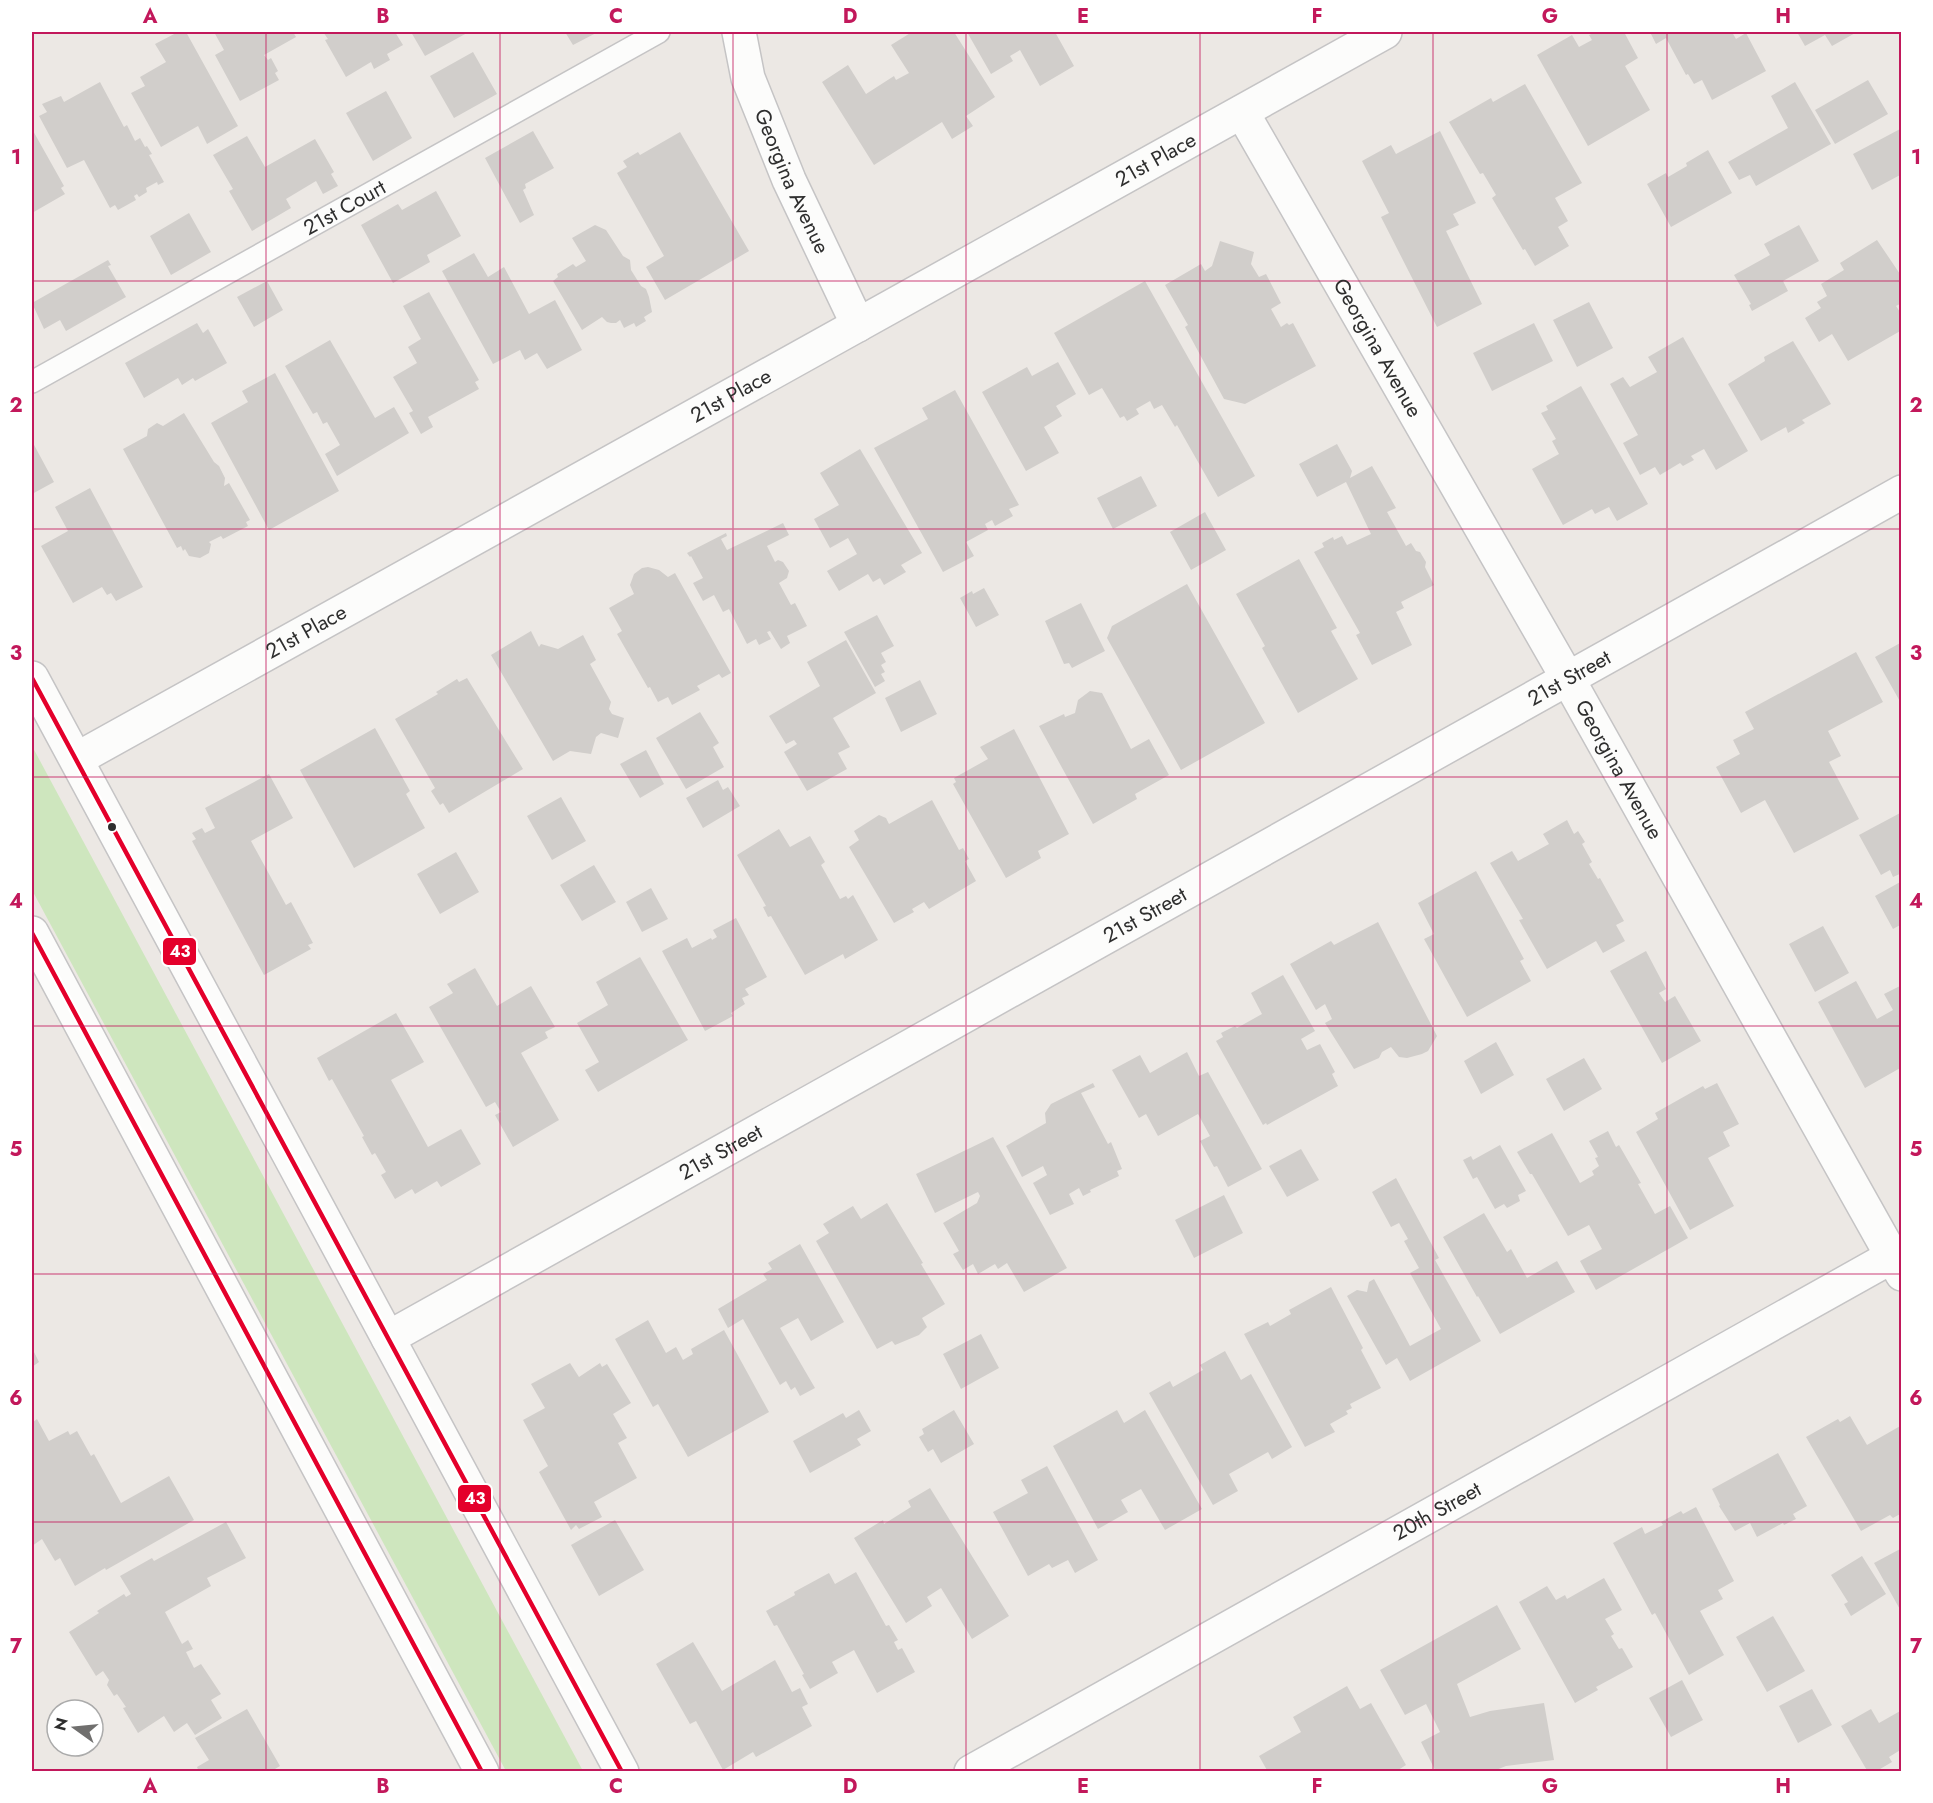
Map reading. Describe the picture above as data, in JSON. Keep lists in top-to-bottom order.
{
  "streets": {
    "street": [
      "21st Place",
      "Georgina Avenue",
      "21st Street",
      "20th Street"
    ],
    "lane": ["21st Court"]
  },
  "crossings": [
    ["21st Place", "Georgina Avenue"],
    ["Georgina Avenue", "21st Street"],
    ["Georgina Avenue", "20th Street"]
  ],
  "lines": ["transit line 43"],
  "north": "left",
  "grid": {
    "columns": [
      "A",
      "B",
      "C",
      "D",
      "E",
      "F",
      "G",
      "H"
    ],
    "rows": [
      "1",
      "2",
      "3",
      "4",
      "5",
      "6",
      "7"
    ]
  }
}
